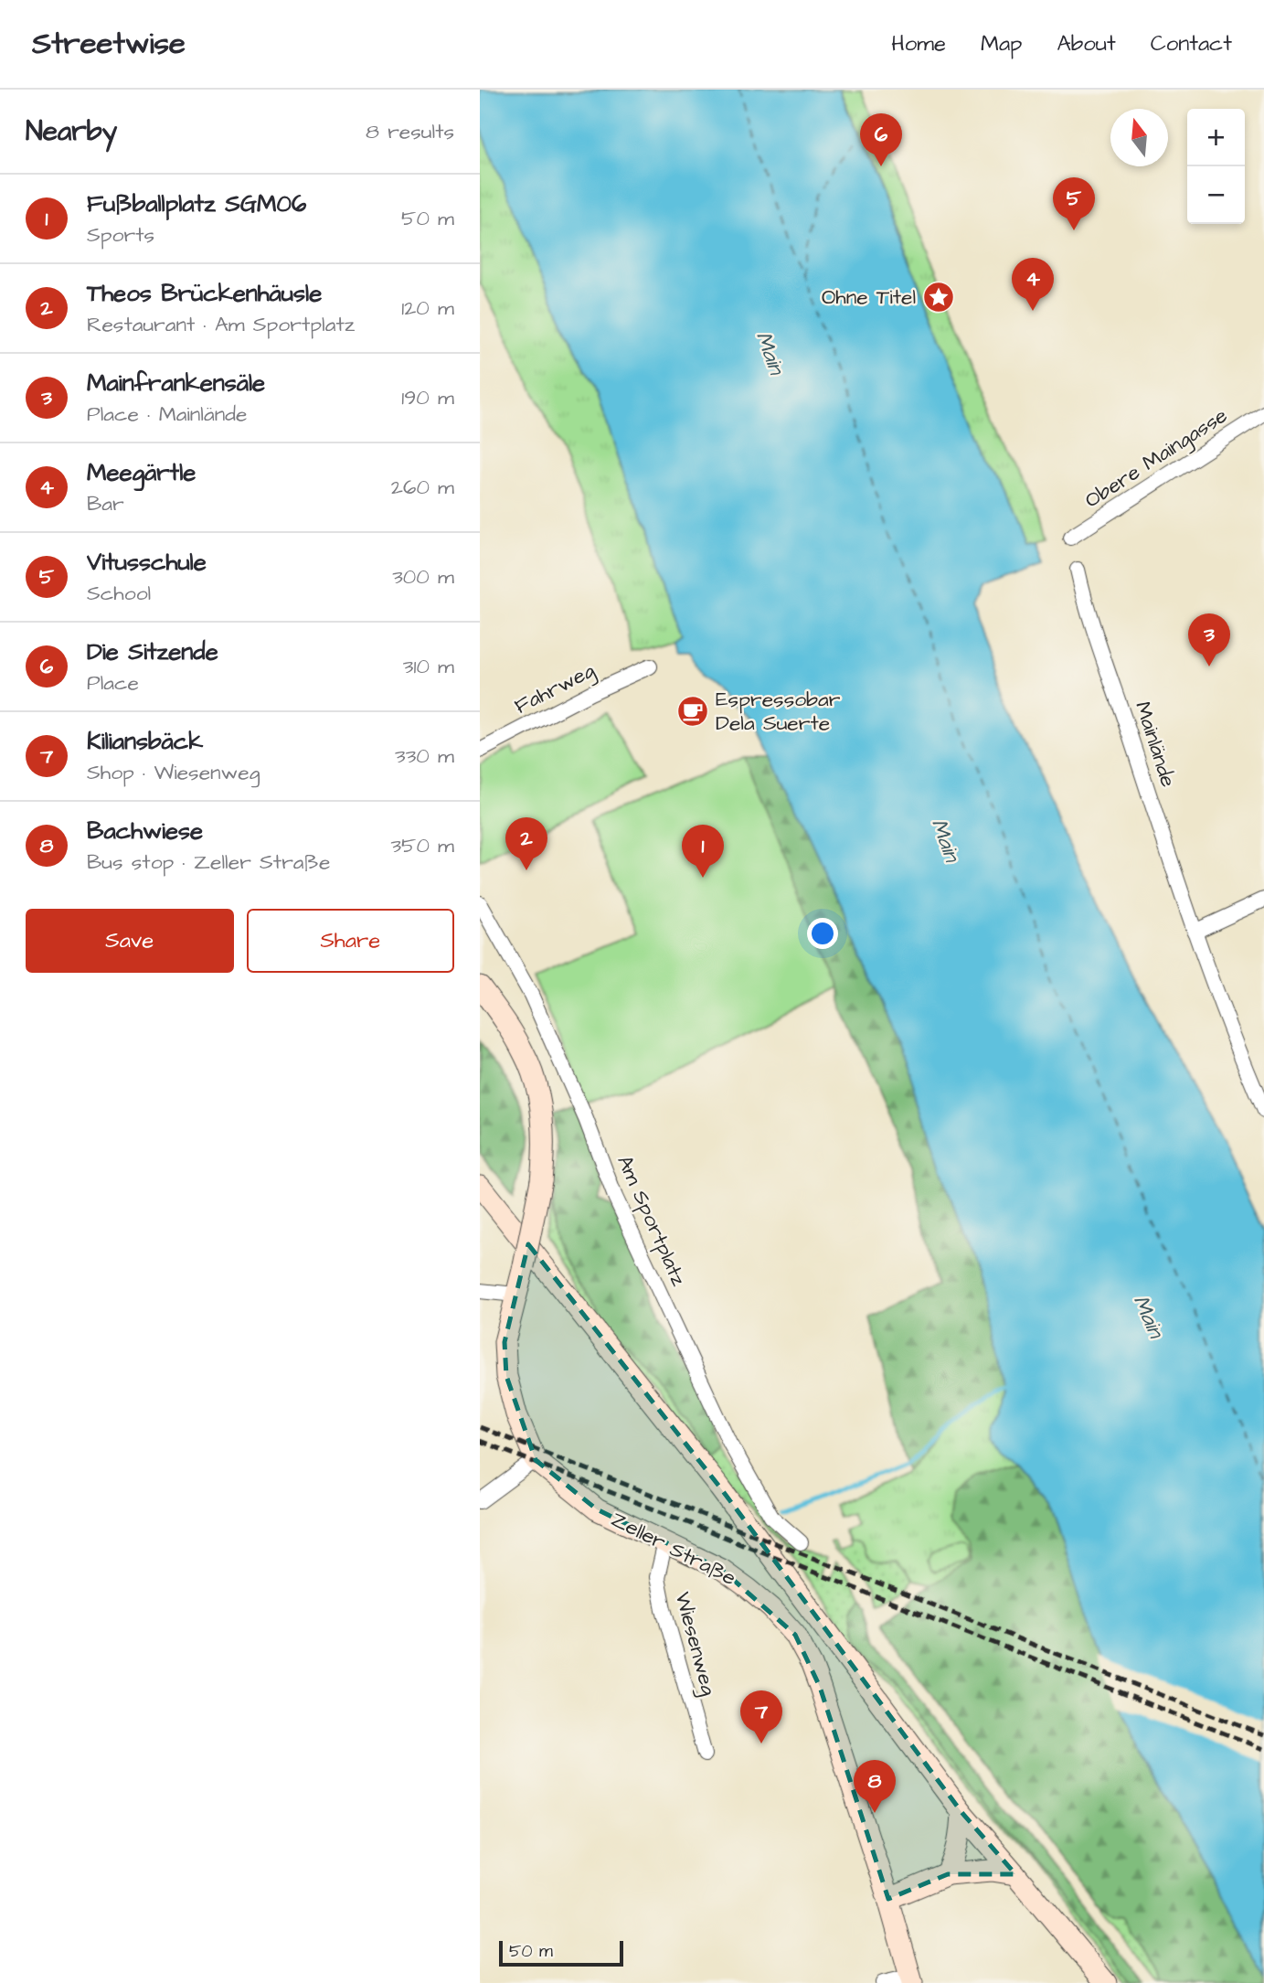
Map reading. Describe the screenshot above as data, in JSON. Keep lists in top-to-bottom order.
{
  "streets": {
    "main road": ["Zeller Straße"],
    "street": [
      "Obere Maingasse",
      "Fahrweg",
      "Mainlände",
      "Am Sportplatz",
      "Wiesenweg"
    ]
  },
  "crossings": [
    ["Zeller Straße", "Wiesenweg"]
  ],
  "water": ["Main"],
  "places": {
    "place": ["Ohne Titel"],
    "cafe": ["Espressobar Dela Suerte"]
  },
  "scale_bar": "50 m",
  "north": "top",
  "page": {
    "header": "Streetwise",
    "nav": [
      "Home",
      "Map",
      "About",
      "Contact"
    ],
    "heading": ["Nearby", "8 results"],
    "map_buttons": ["+", "−"],
    "pins": [
      "6",
      "5",
      "4",
      "3",
      "2",
      "1",
      "7",
      "8"
    ],
    "list": [
      {
        "mark": "1",
        "name": "Fußballplatz SGM06",
        "note": "Sports",
        "value": "50 m"
      },
      {
        "mark": "2",
        "name": "Theos Brückenhäusle",
        "note": "Restaurant · Am Sportplatz",
        "value": "120 m"
      },
      {
        "mark": "3",
        "name": "Mainfrankensäle",
        "note": "Place · Mainlände",
        "value": "190 m"
      },
      {
        "mark": "4",
        "name": "Meegärtle",
        "note": "Bar",
        "value": "260 m"
      },
      {
        "mark": "5",
        "name": "Vitusschule",
        "note": "School",
        "value": "300 m"
      },
      {
        "mark": "6",
        "name": "Die Sitzende",
        "note": "Place",
        "value": "310 m"
      },
      {
        "mark": "7",
        "name": "Kiliansbäck",
        "note": "Shop · Wiesenweg",
        "value": "330 m"
      },
      {
        "mark": "8",
        "name": "Bachwiese",
        "note": "Bus stop · Zeller Straße",
        "value": "350 m"
      }
    ],
    "buttons": ["Save", "Share"],
    "scale": "50 m"
  }
}
